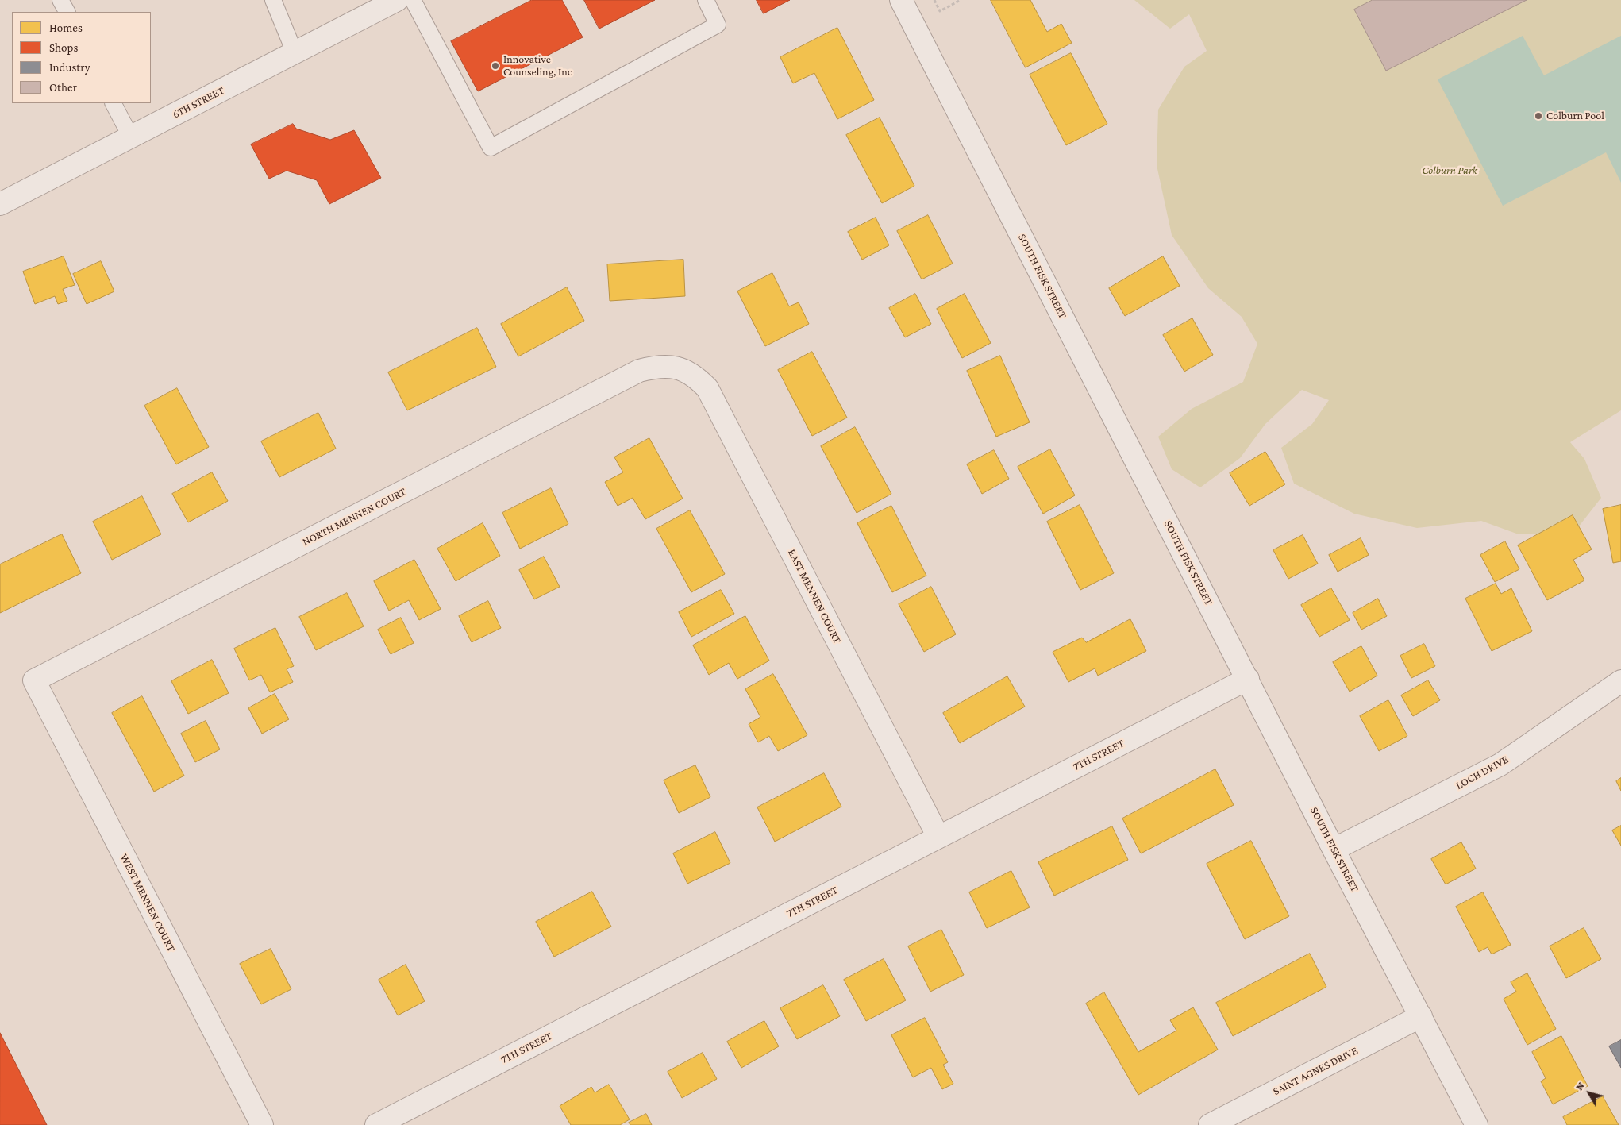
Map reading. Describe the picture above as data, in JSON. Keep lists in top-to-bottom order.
{
  "streets": {
    "street": [
      "6TH STREET",
      "SOUTH FISK STREET",
      "NORTH MENNEN COURT",
      "EAST MENNEN COURT",
      "7TH STREET",
      "LOCH DRIVE",
      "WEST MENNEN COURT",
      "SAINT AGNES DRIVE"
    ]
  },
  "crossings": [
    ["SOUTH FISK STREET", "7TH STREET"],
    ["SOUTH FISK STREET", "LOCH DRIVE"],
    ["SOUTH FISK STREET", "SAINT AGNES DRIVE"],
    ["NORTH MENNEN COURT", "EAST MENNEN COURT"],
    ["NORTH MENNEN COURT", "WEST MENNEN COURT"],
    ["EAST MENNEN COURT", "7TH STREET"]
  ],
  "parks": ["Colburn Park"],
  "places": ["Innovative Counseling, Inc", "Colburn Pool"],
  "legend": [
    "Homes",
    "Shops",
    "Industry",
    "Other"
  ],
  "north": "top left"
}
